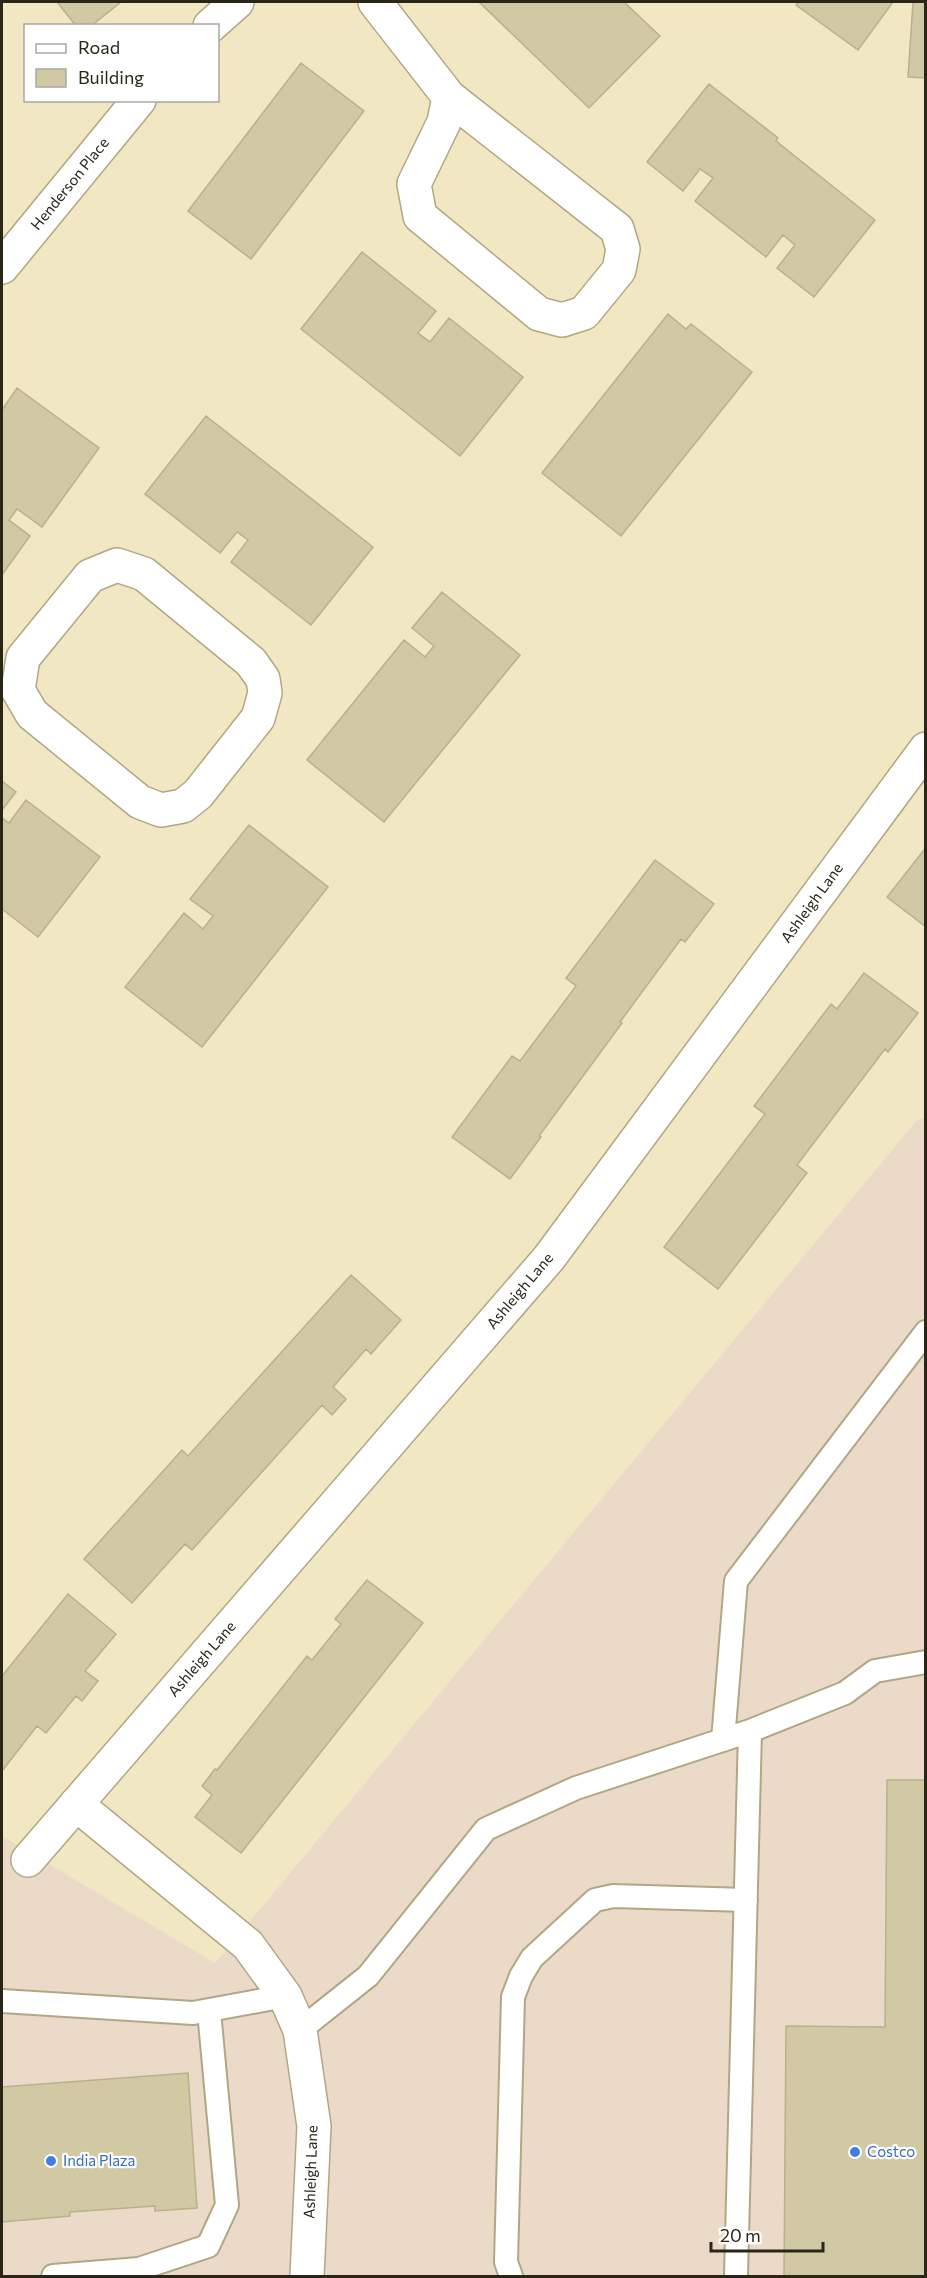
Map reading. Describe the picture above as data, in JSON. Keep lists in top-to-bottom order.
{
  "streets": {
    "street": ["Henderson Place", "Ashleigh Lane"]
  },
  "places": ["Costco", "India Plaza"],
  "legend": ["Road", "Building"],
  "scale_bar": "20 m"
}
